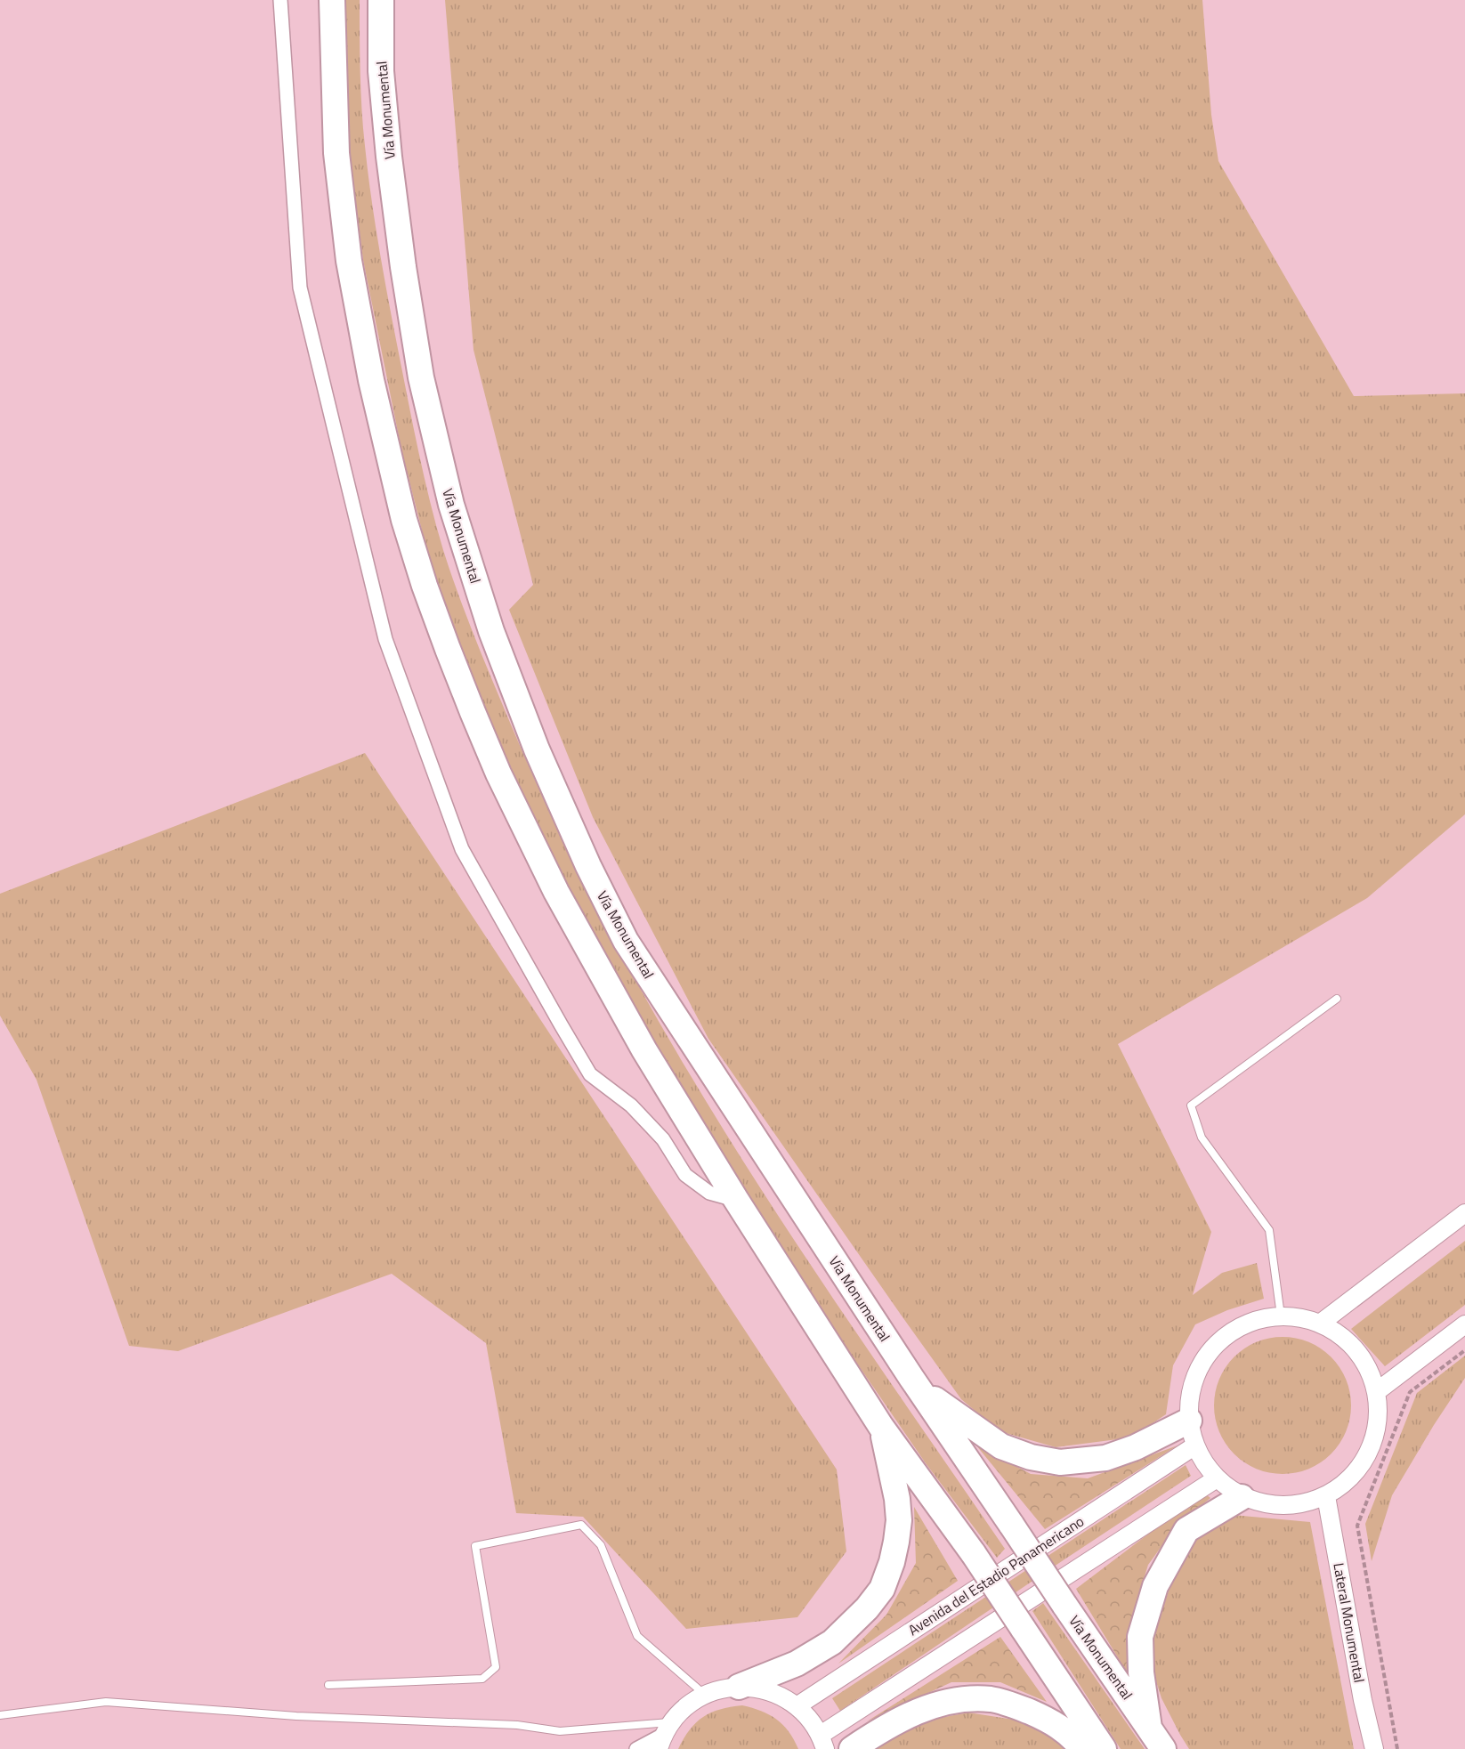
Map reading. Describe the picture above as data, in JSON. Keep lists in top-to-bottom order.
{
  "streets": {
    "highway": ["Vía Monumental"],
    "street": ["Avenida del Estadio Panamericano", "Lateral Monumental"]
  },
  "crossings": [
    ["Avenida del Estadio Panamericano", "Lateral Monumental"]
  ]
}
